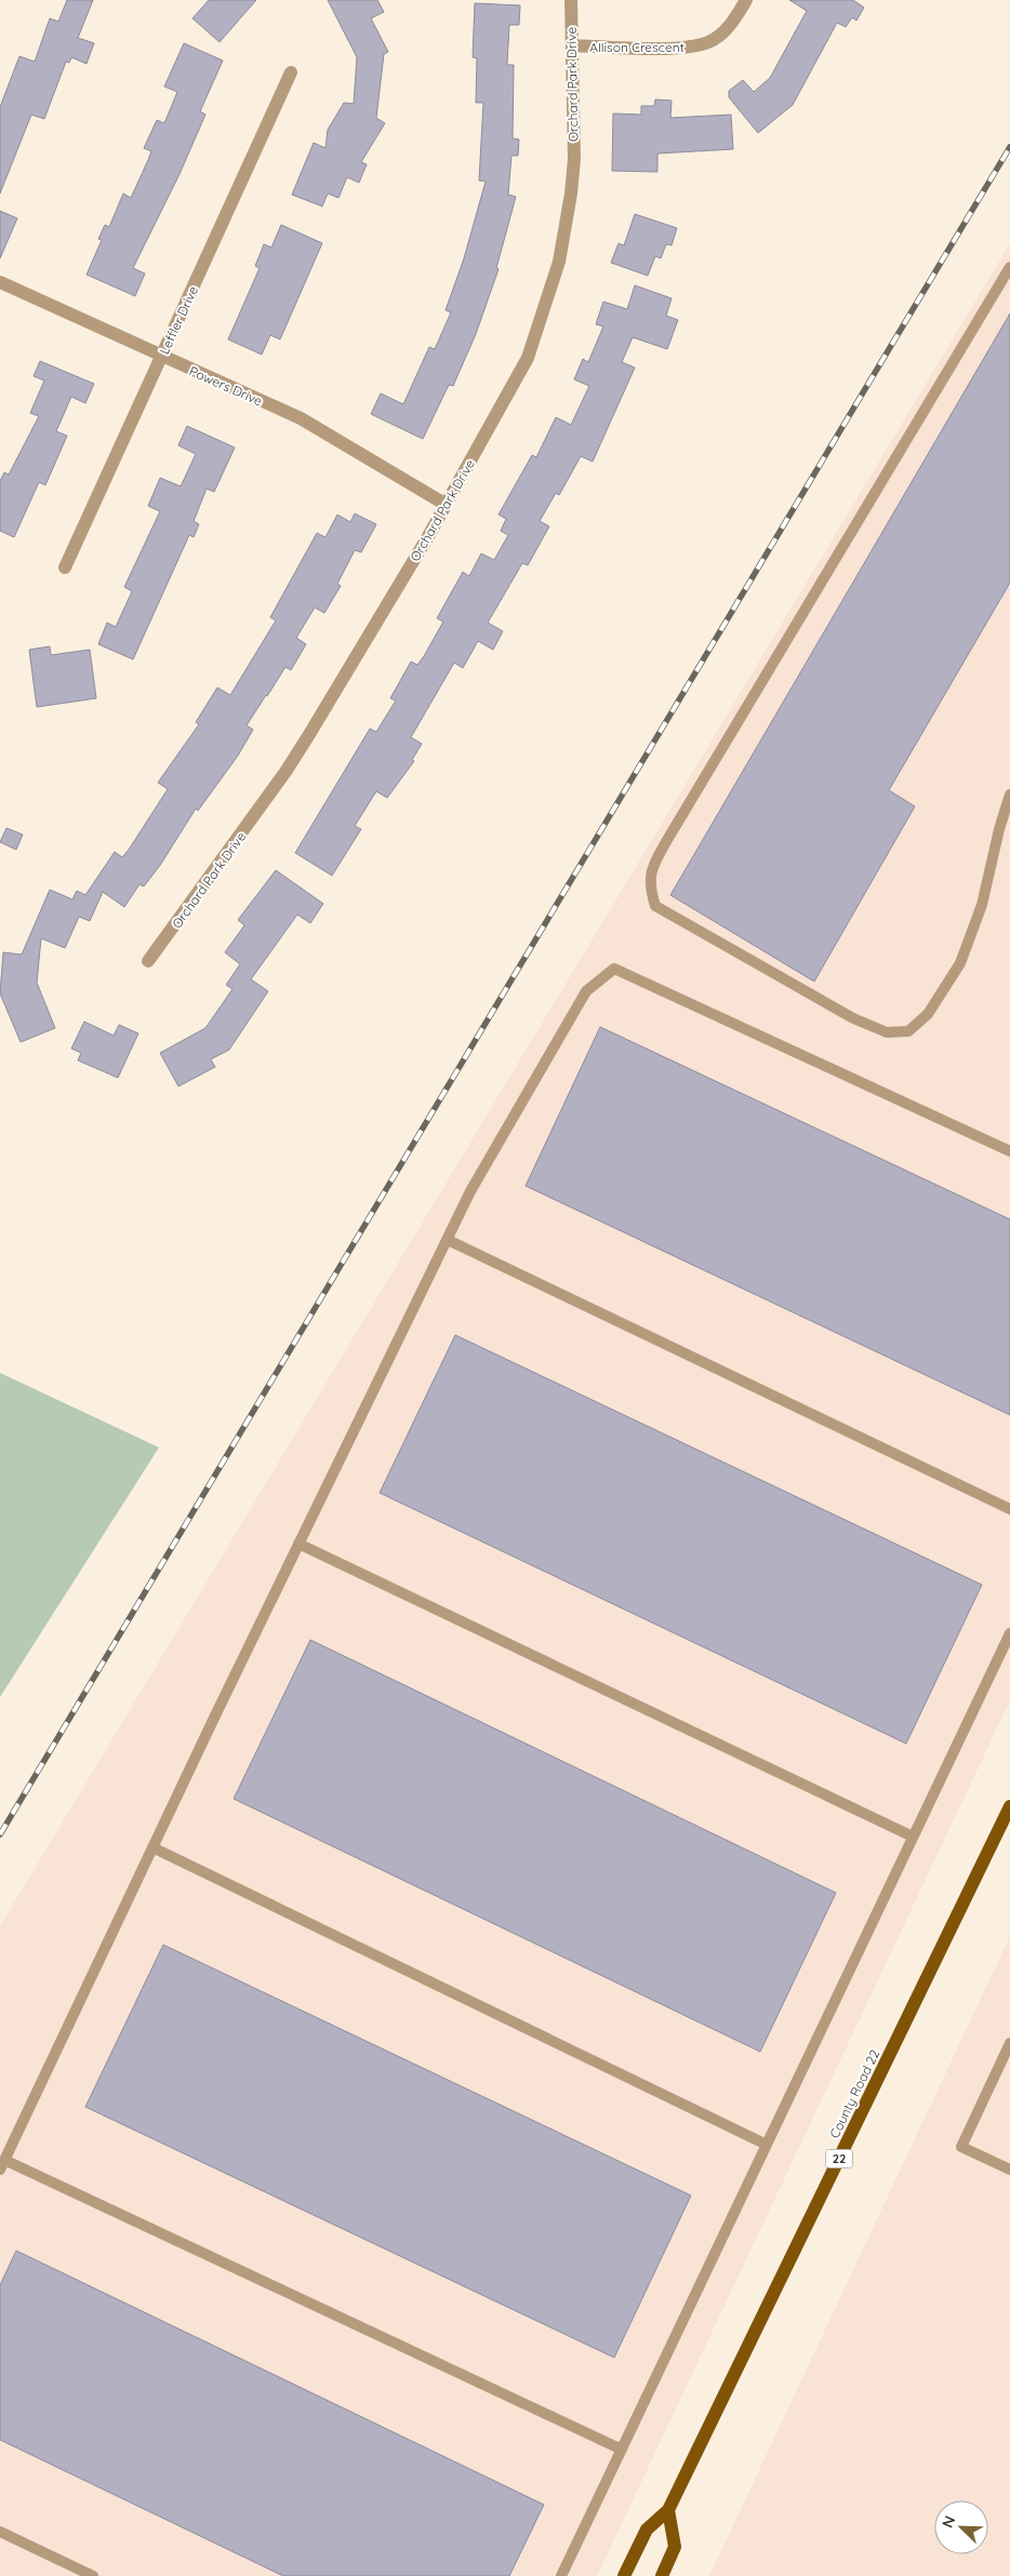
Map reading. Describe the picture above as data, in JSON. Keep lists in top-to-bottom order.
{
  "streets": {
    "main road": ["County Road 22", "22"],
    "street": [
      "Allison Crescent",
      "Orchard Park Drive",
      "Leffler Drive",
      "Powers Drive"
    ]
  },
  "crossings": [
    ["Allison Crescent", "Orchard Park Drive"],
    ["Orchard Park Drive", "Powers Drive"],
    ["Leffler Drive", "Powers Drive"]
  ],
  "north": "top left"
}
